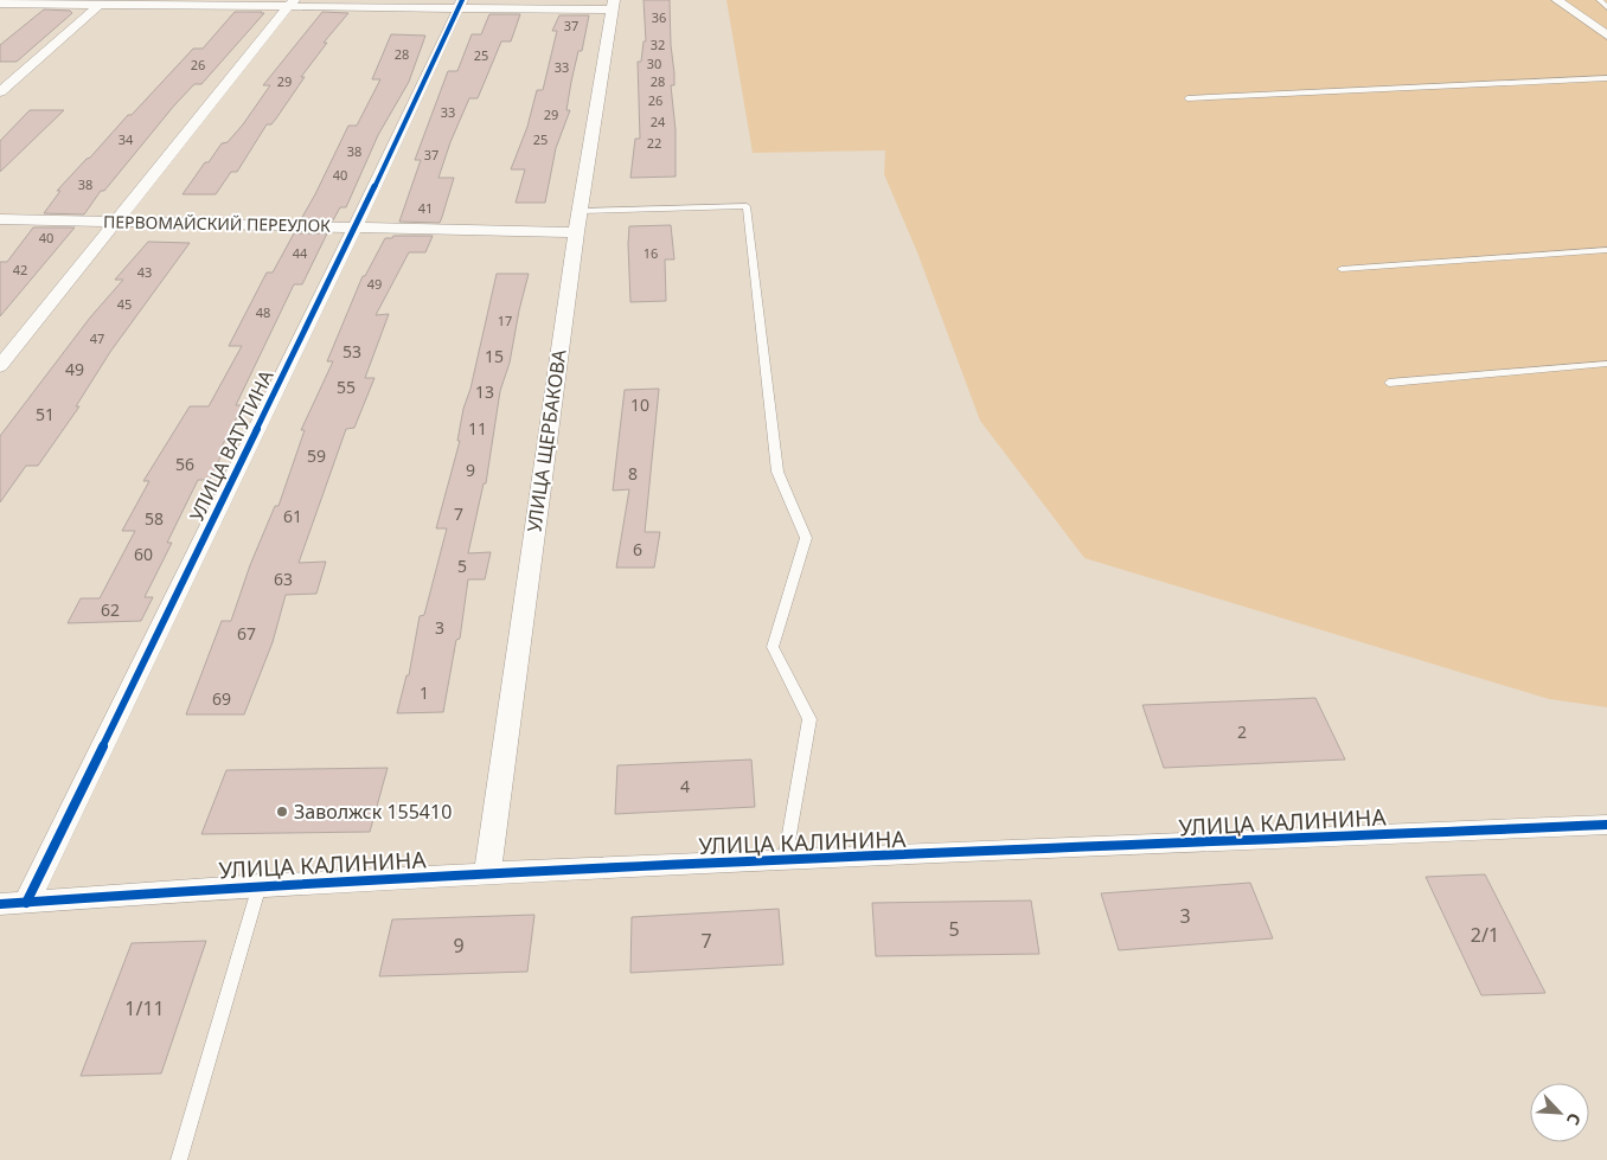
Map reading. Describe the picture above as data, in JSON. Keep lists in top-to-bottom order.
{
  "streets": {
    "street": [
      "ПЕРВОМАЙСКИЙ ПЕРЕУЛОК",
      "УЛИЦА ЩЕРБАКОВА",
      "УЛИЦА ВАТУТИНА",
      "УЛИЦА КАЛИНИНА"
    ]
  },
  "crossings": [
    ["ПЕРВОМАЙСКИЙ ПЕРЕУЛОК", "УЛИЦА ЩЕРБАКОВА"],
    ["ПЕРВОМАЙСКИЙ ПЕРЕУЛОК", "УЛИЦА ВАТУТИНА"],
    ["УЛИЦА ЩЕРБАКОВА", "УЛИЦА КАЛИНИНА"],
    ["УЛИЦА ВАТУТИНА", "УЛИЦА КАЛИНИНА"]
  ],
  "places": ["Заволжск 155410"],
  "house_numbers": [
    "36",
    "37",
    "32",
    "28",
    "25",
    "30",
    "26",
    "33",
    "29",
    "28",
    "26",
    "33",
    "29",
    "24",
    "34",
    "25",
    "22",
    "38",
    "37",
    "40",
    "38",
    "41",
    "40",
    "44",
    "16",
    "42",
    "43",
    "49",
    "45",
    "48",
    "17",
    "47",
    "53",
    "15",
    "49",
    "55",
    "13",
    "10",
    "51",
    "11",
    "59",
    "56",
    "9",
    "8",
    "7",
    "61",
    "58",
    "6",
    "60",
    "5",
    "63",
    "62",
    "3",
    "67",
    "1",
    "69",
    "2",
    "4",
    "3",
    "5",
    "2/1",
    "7",
    "9",
    "1/11"
  ],
  "north": "bottom right"
}
